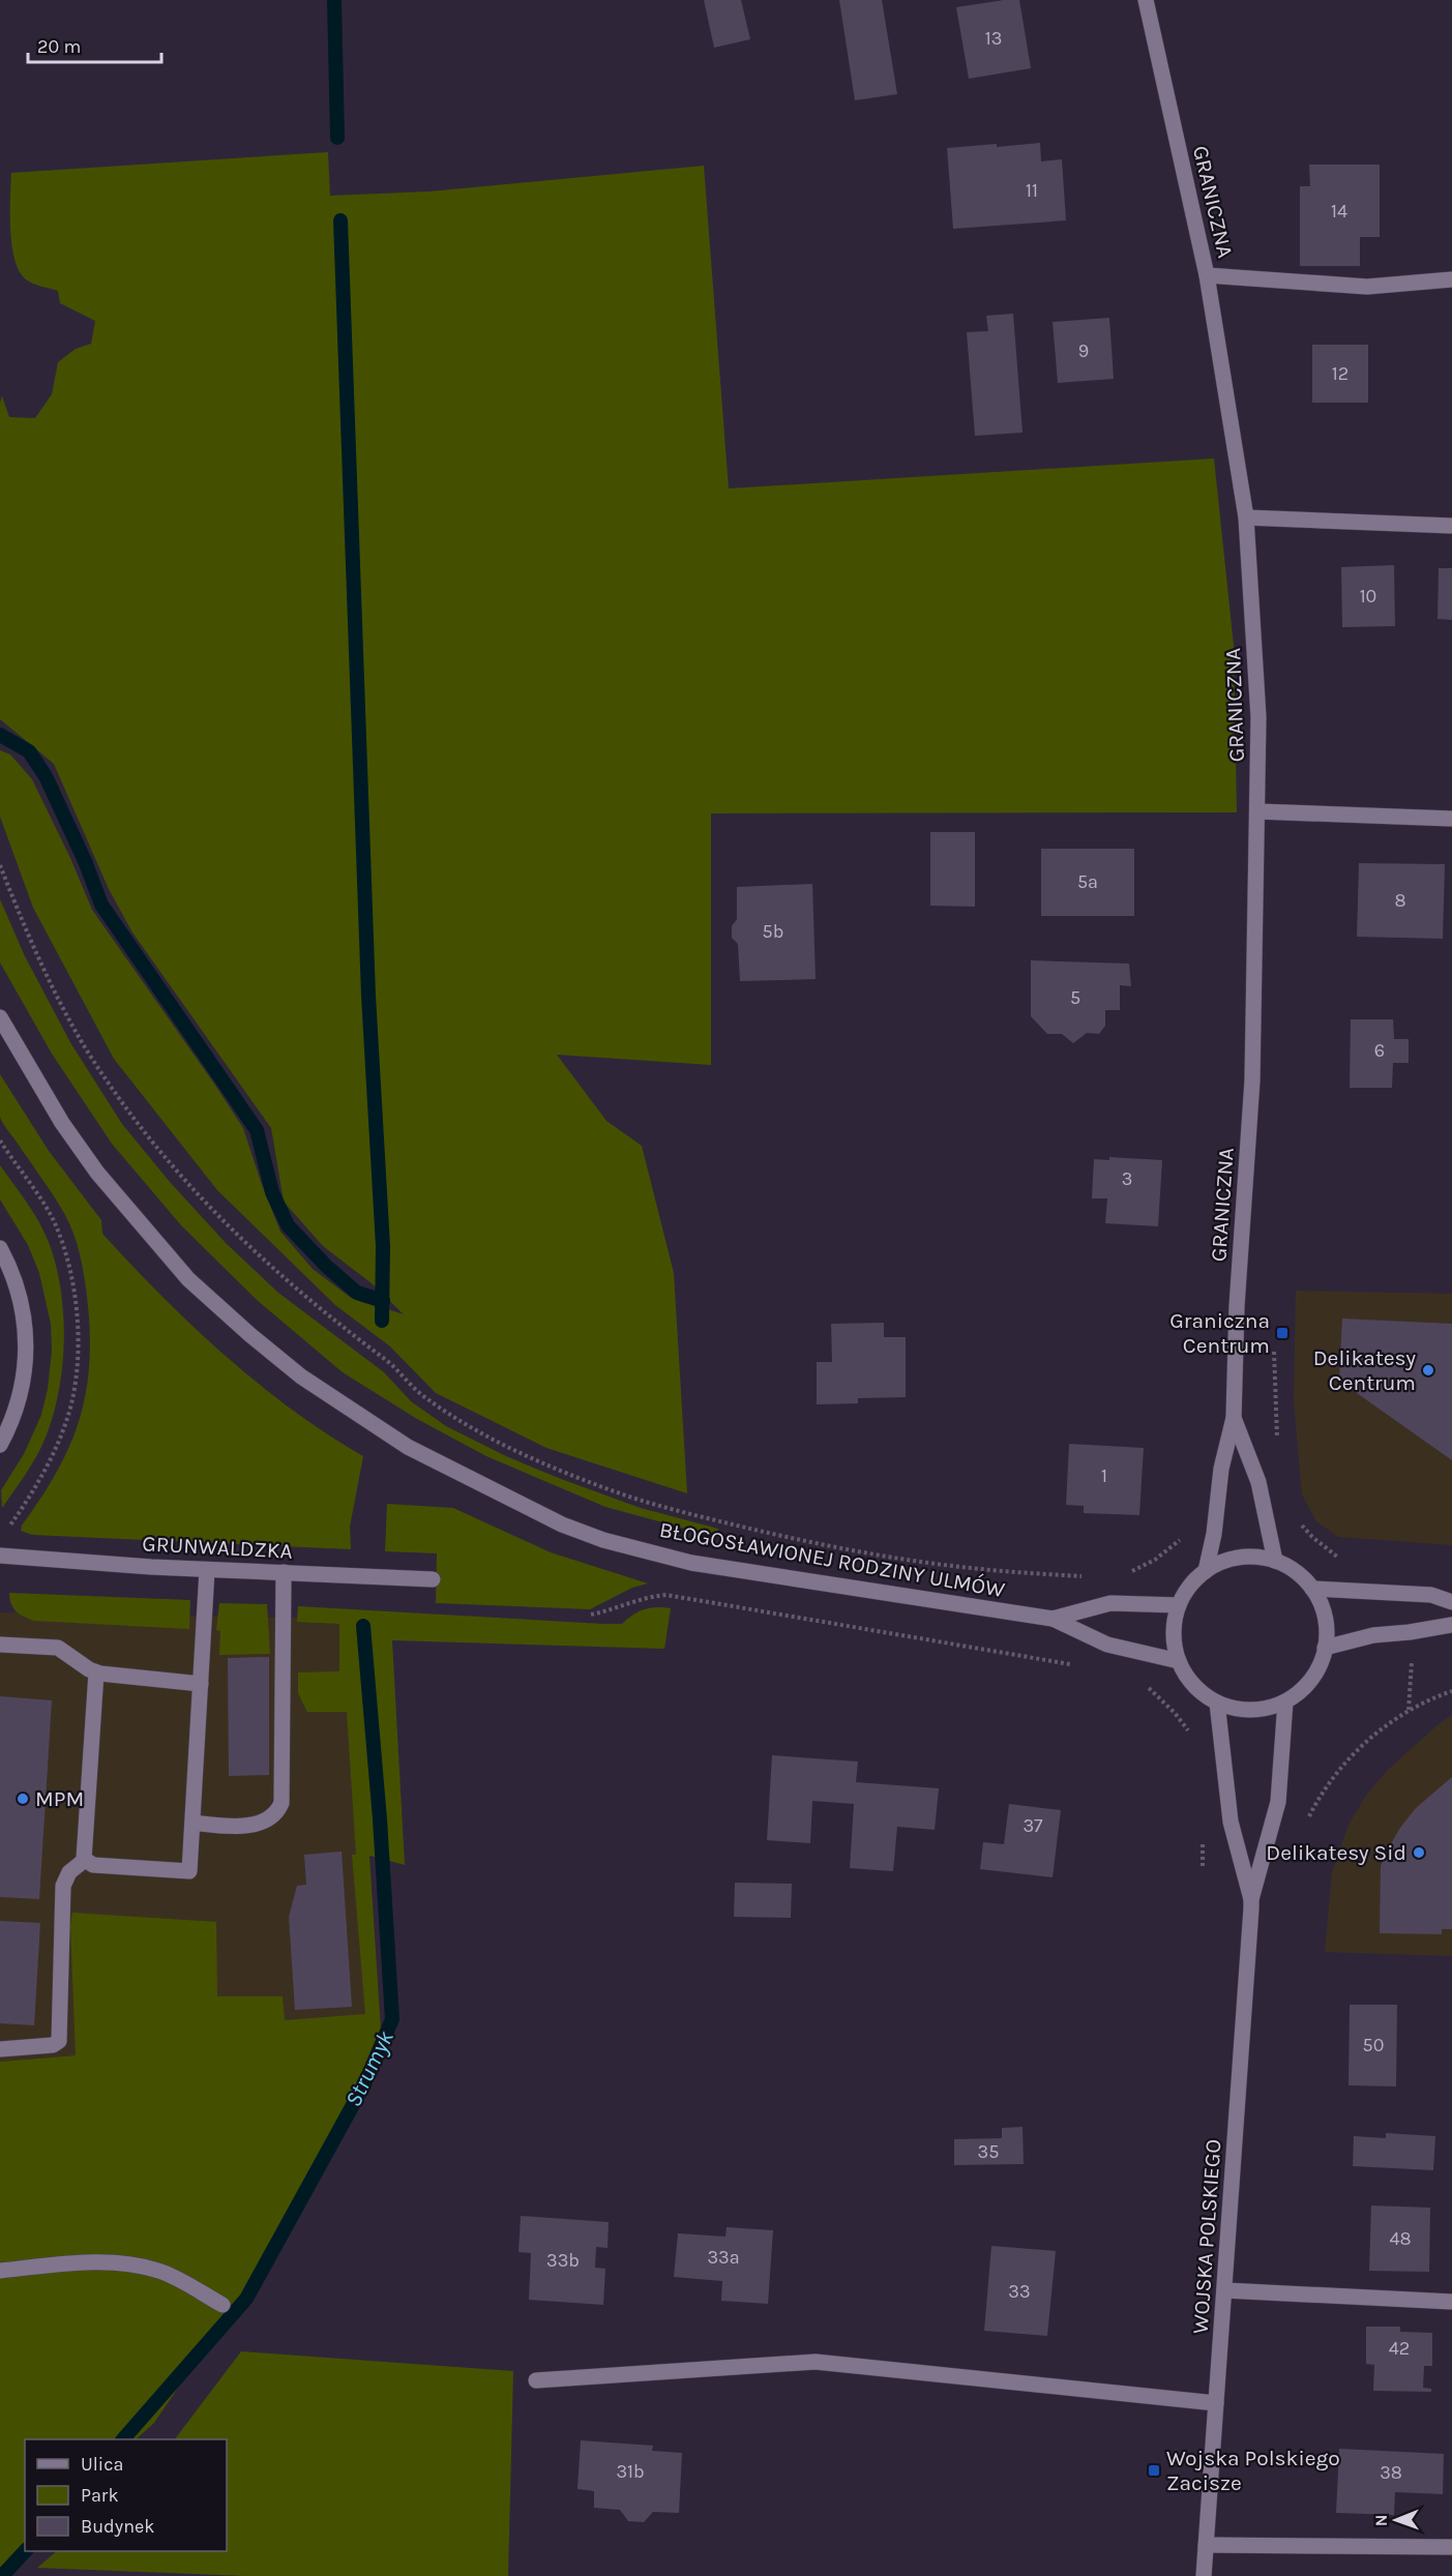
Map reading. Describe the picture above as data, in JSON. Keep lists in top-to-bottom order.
{
  "streets": {
    "street": [
      "GRANICZNA",
      "GRUNWALDZKA",
      "BŁOGOSŁAWIONEJ RODZINY ULMÓW",
      "WOJSKA POLSKIEGO"
    ]
  },
  "crossings": [
    ["GRANICZNA", "BŁOGOSŁAWIONEJ RODZINY ULMÓW"],
    ["GRANICZNA", "WOJSKA POLSKIEGO"],
    ["BŁOGOSŁAWIONEJ RODZINY ULMÓW", "WOJSKA POLSKIEGO"]
  ],
  "water": ["Strumyk"],
  "places": {
    "transit": ["Graniczna Centrum", "Wojska Polskiego Zacisze"],
    "other": ["Delikatesy Centrum", "MPM", "Delikatesy Sid"]
  },
  "house_numbers": [
    "13",
    "11",
    "14",
    "9",
    "12",
    "10",
    "5a",
    "8",
    "5b",
    "5",
    "6",
    "3",
    "1",
    "37",
    "50",
    "35",
    "48",
    "33a",
    "33b",
    "33",
    "42",
    "31b",
    "38"
  ],
  "legend": ["Ulica", "Park", "Budynek"],
  "scale_bar": "20 m",
  "north": "left"
}
